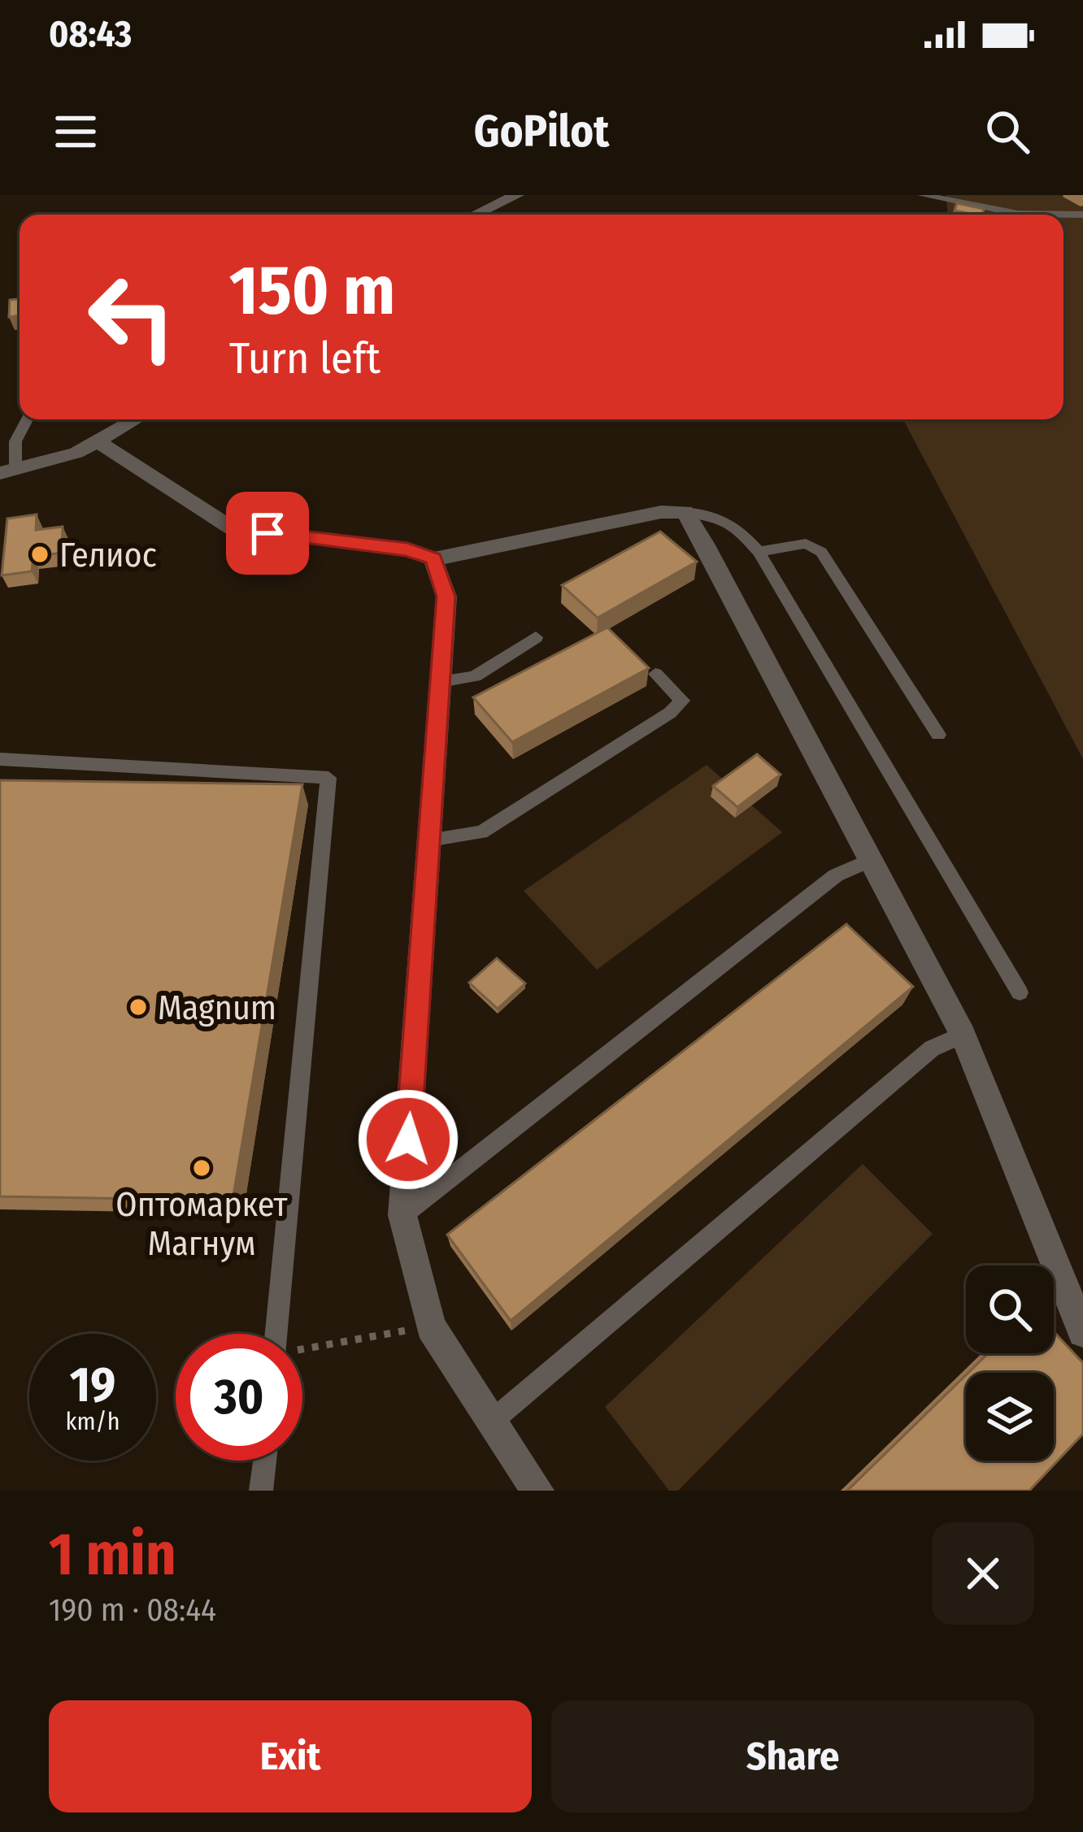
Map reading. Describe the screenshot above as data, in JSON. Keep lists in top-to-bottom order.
{
  "places": ["Гелиос", "Magnum", "Оптомаркет Магнум"],
  "page": {
    "status": "08:43",
    "header": "GoPilot",
    "turn": ["150 m", "Turn left"],
    "speed": "19 km/h",
    "limit": "30",
    "heading": ["1 min", "190 m · 08:44"],
    "buttons": ["Exit", "Share"]
  }
}
